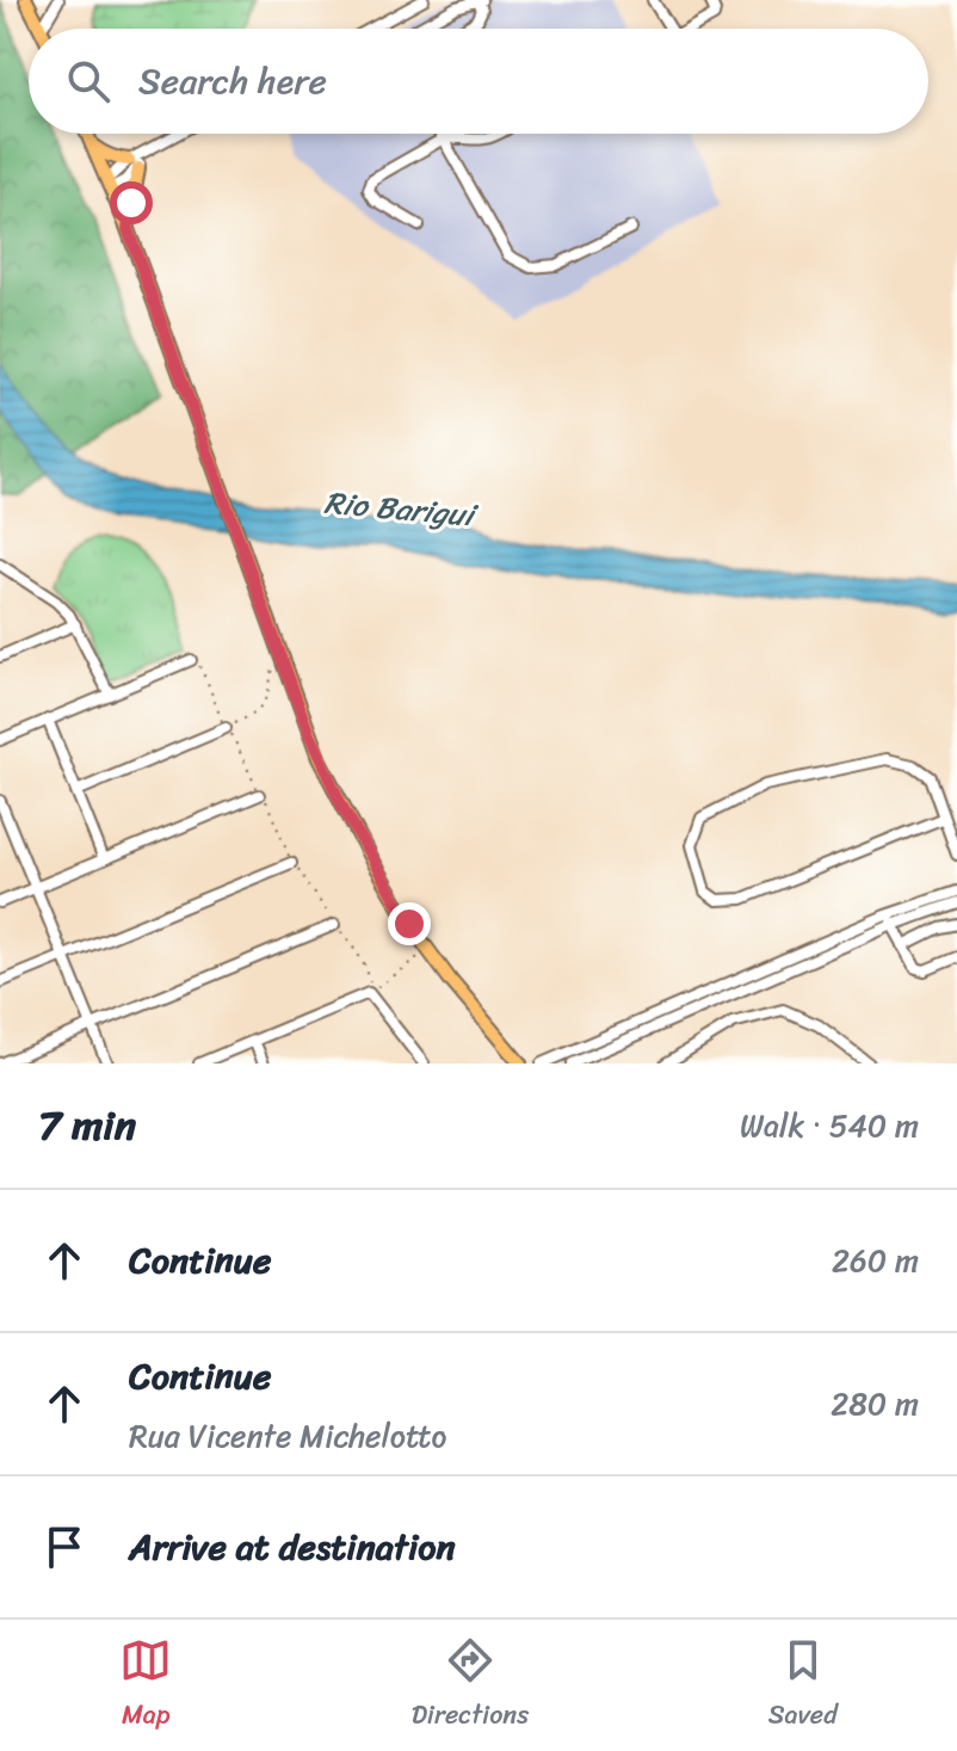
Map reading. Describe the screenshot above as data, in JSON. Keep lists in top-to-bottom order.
{
  "water": ["Rio Barigui"],
  "page": {
    "search": "Search here",
    "heading": ["7 min", "Walk · 540 m"],
    "list": [
      ["Continue", "260 m"],
      ["Continue", "Rua Vicente Michelotto", "280 m"],
      "Arrive at destination"
    ],
    "nav": ["Map", "Directions", "Saved"]
  }
}
